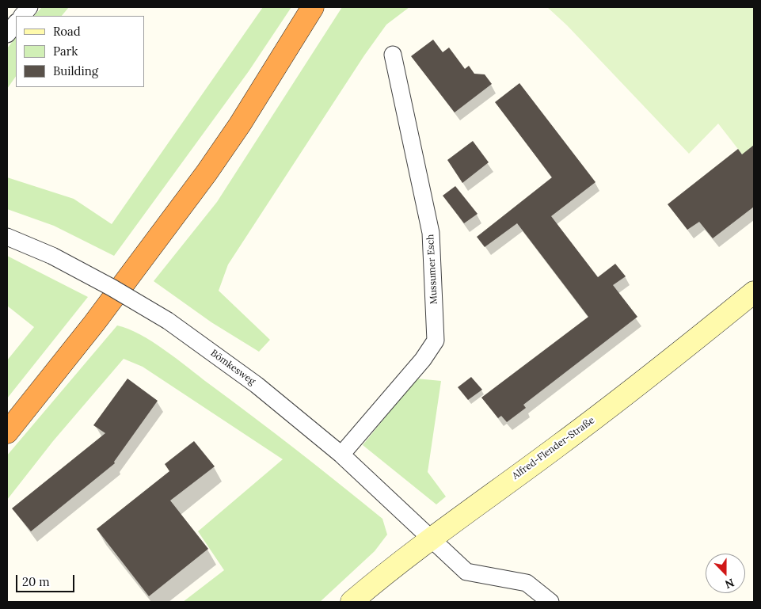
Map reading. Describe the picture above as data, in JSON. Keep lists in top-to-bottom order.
{
  "streets": {
    "street": ["Mussumer Esch", "Bömkesweg", "Alfred-Flender-Straße"]
  },
  "crossings": [
    ["Mussumer Esch", "Bömkesweg"],
    ["Bömkesweg", "Alfred-Flender-Straße"]
  ],
  "legend": ["Road", "Park", "Building"],
  "scale_bar": "20 m",
  "north": "bottom"
}
